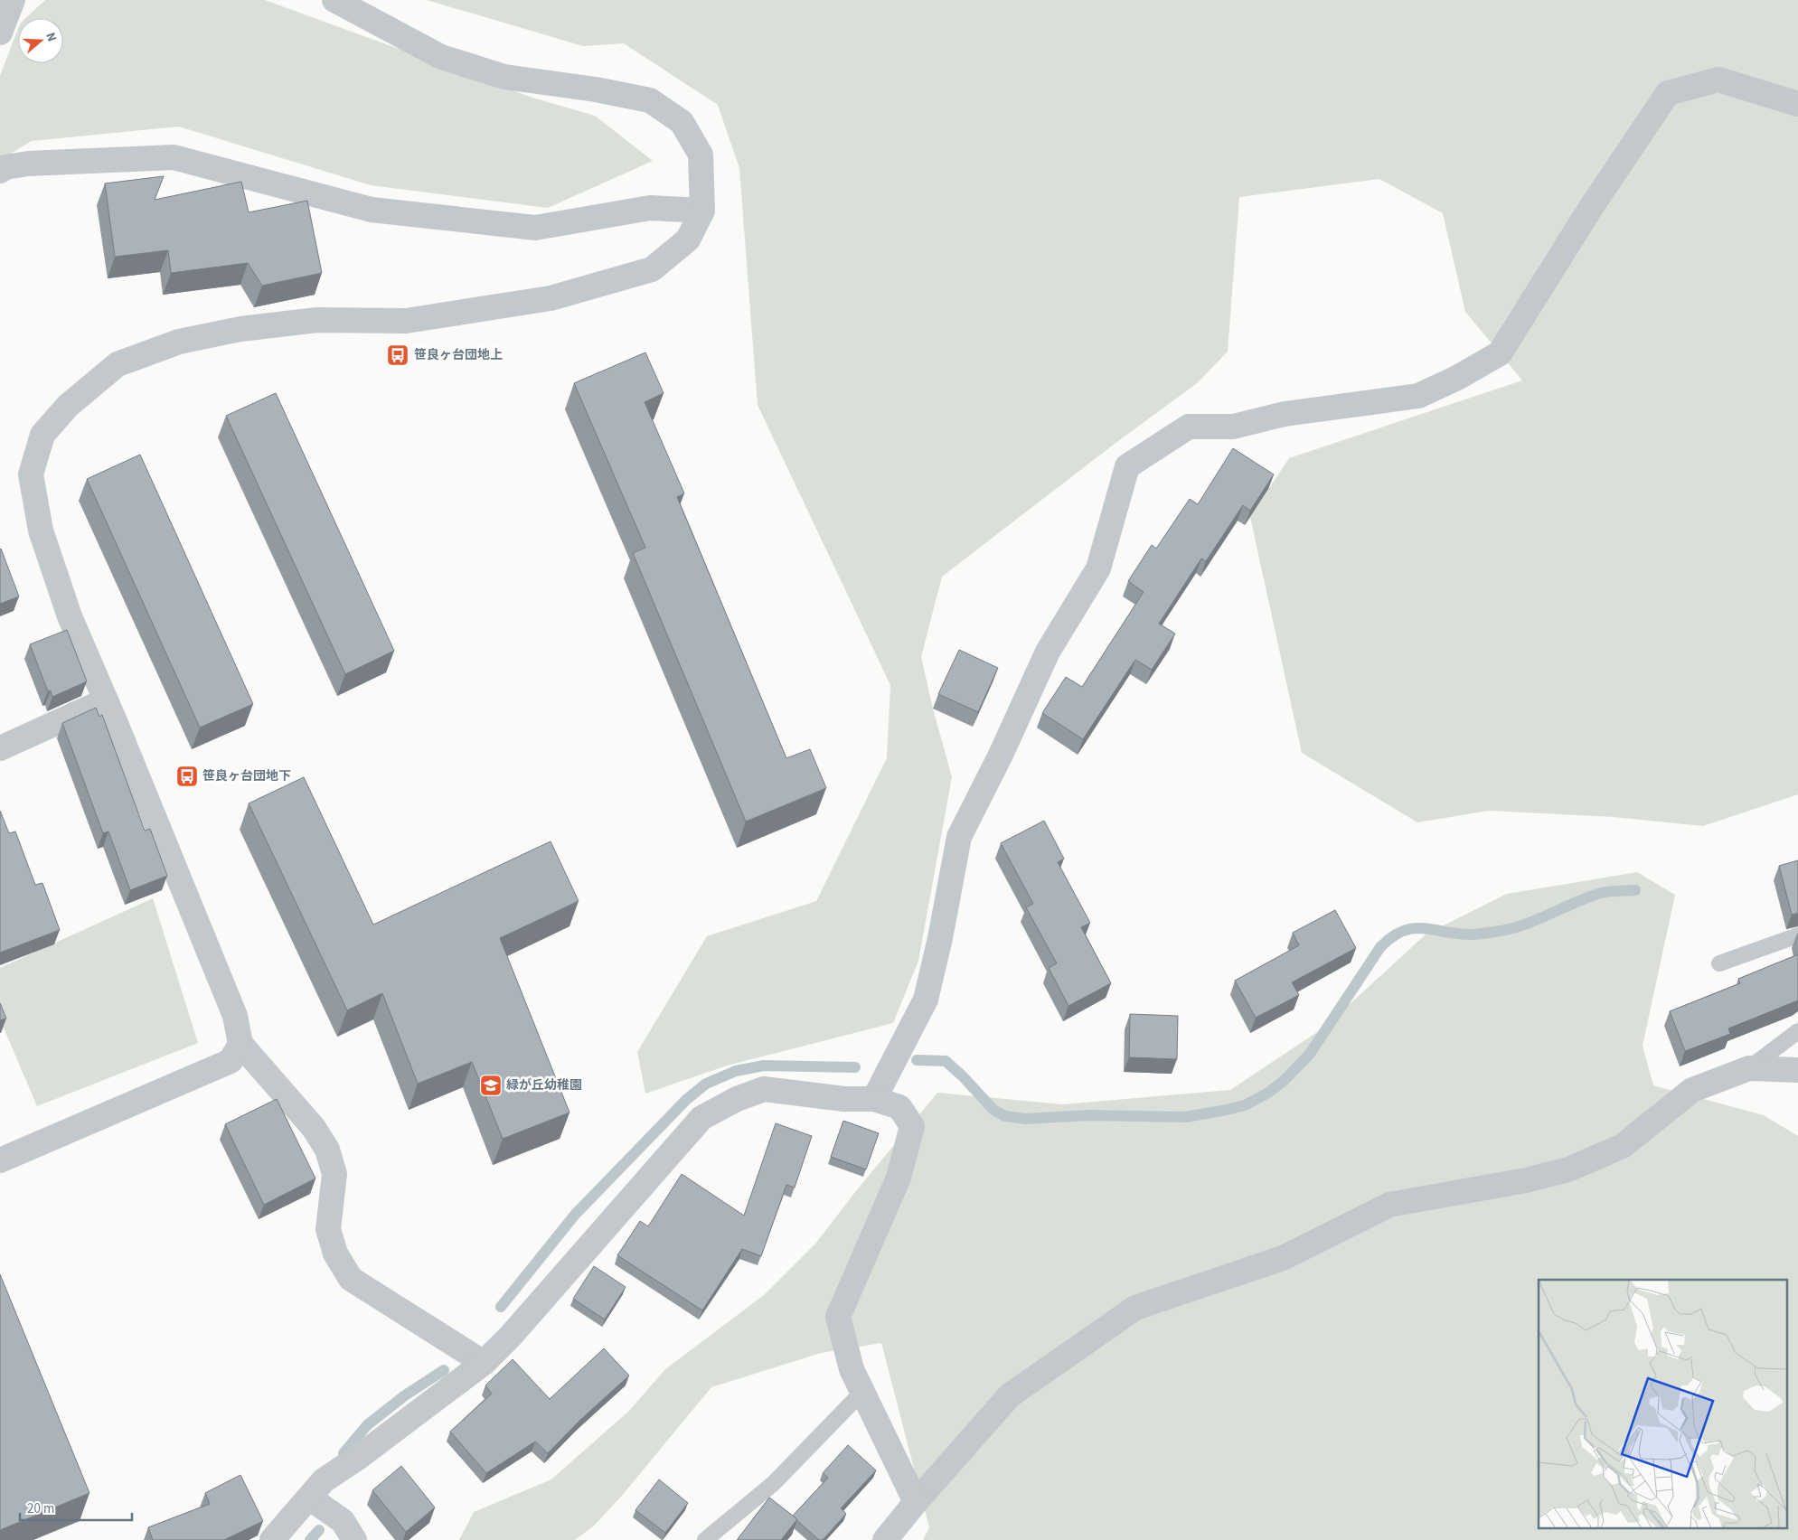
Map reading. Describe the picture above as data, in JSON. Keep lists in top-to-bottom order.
{
  "places": {
    "bus stop": ["笹良ヶ台団地上", "笹良ヶ台団地下"],
    "school or university": ["緑が丘幼稚園"]
  },
  "scale_bar": "20 m",
  "north": "right"
}
